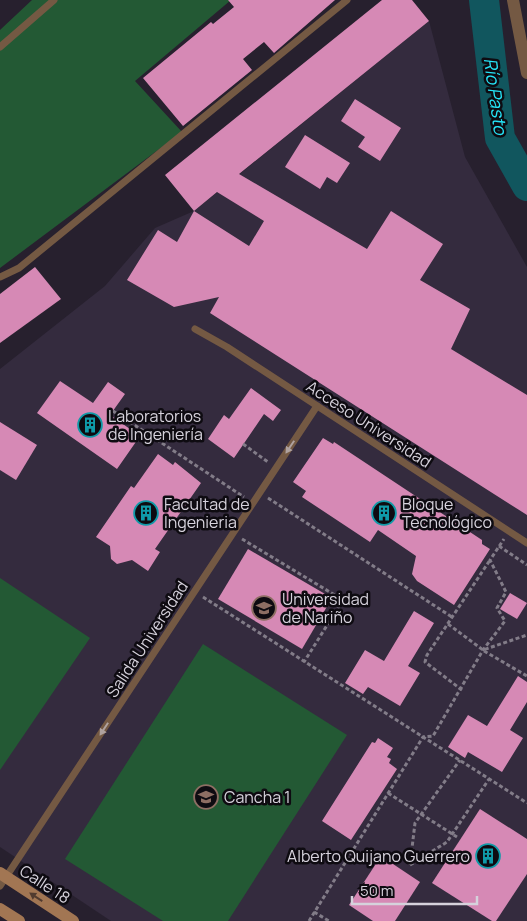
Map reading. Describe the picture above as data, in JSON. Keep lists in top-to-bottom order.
{
  "streets": {
    "main road": ["Calle 18"],
    "lane": ["Acceso Universidad", "Salida Universidad"]
  },
  "crossings": [
    ["Acceso Universidad", "Salida Universidad"],
    ["Salida Universidad", "Calle 18"]
  ],
  "one_way": ["Salida Universidad", "Calle 18"],
  "water": ["Río Pasto"],
  "places": {
    "building": [
      "Laboratorios de Ingeniería",
      "Facultad de Ingenieria",
      "Bloque Tecnológico",
      "Alberto Quijano Guerrero"
    ],
    "school or university": ["Universidad de Nariño", "Cancha 1"]
  },
  "scale_bar": "50 m"
}
